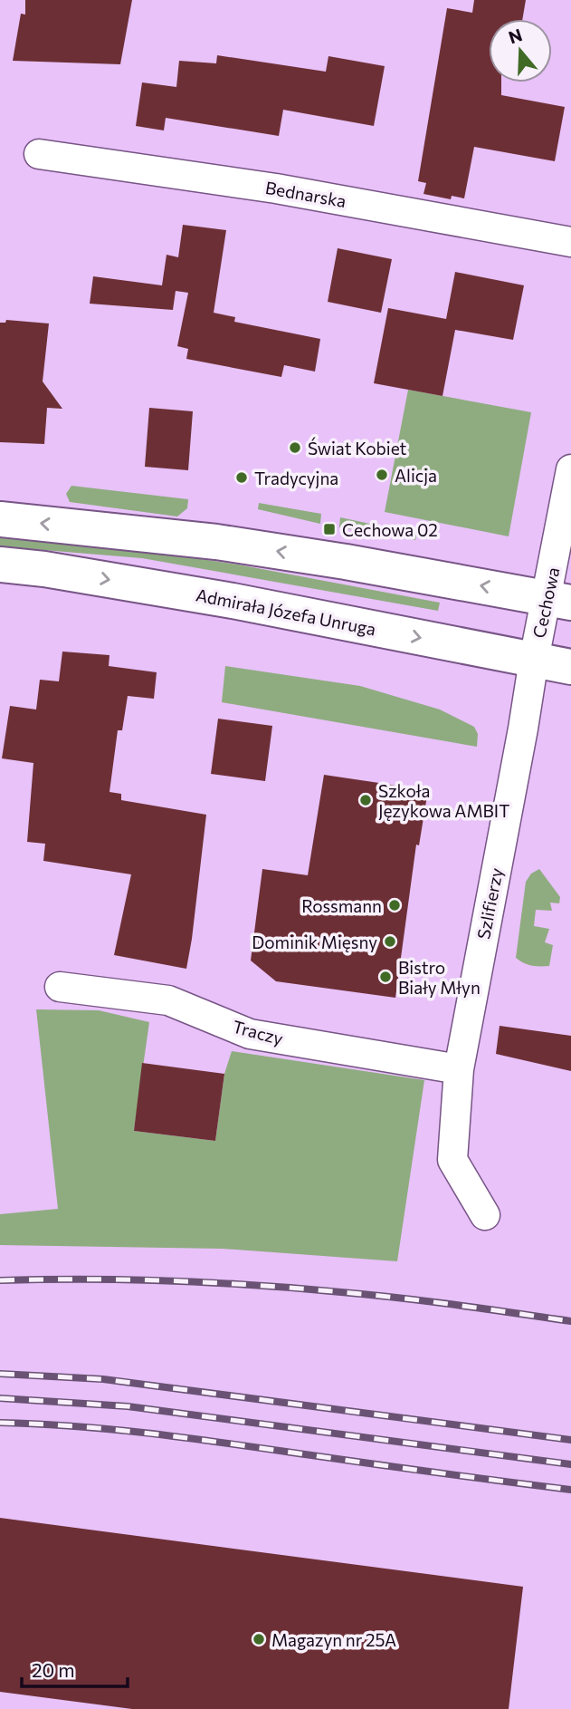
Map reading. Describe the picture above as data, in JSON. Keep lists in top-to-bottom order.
{
  "streets": {
    "street": [
      "Bednarska",
      "Cechowa",
      "Admirała Józefa Unruga",
      "Szlifierzy",
      "Traczy"
    ]
  },
  "crossings": [
    ["Cechowa", "Admirała Józefa Unruga"],
    ["Cechowa", "Szlifierzy"],
    ["Admirała Józefa Unruga", "Szlifierzy"],
    ["Szlifierzy", "Traczy"]
  ],
  "places": {
    "other": [
      "Świat Kobiet",
      "Alicja",
      "Tradycyjna",
      "Szkoła Językowa AMBIT",
      "Rossmann",
      "Dominik Mięsny",
      "Bistro Biały Młyn",
      "Magazyn nr 25A"
    ],
    "transit": ["Cechowa 02"]
  },
  "scale_bar": "20 m",
  "north": "top"
}
